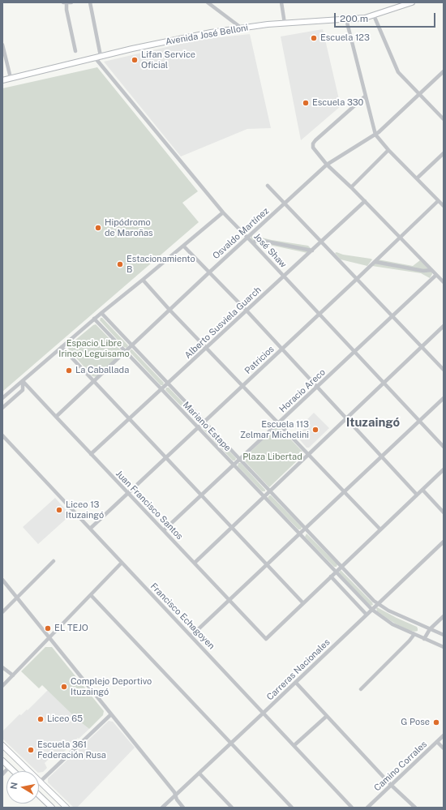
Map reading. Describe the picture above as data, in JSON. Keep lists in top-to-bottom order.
{
  "streets": {
    "main road": ["Avenida José Belloni"],
    "street": [
      "Osvaldo Martínez",
      "José Shaw",
      "Alberto Susviela Guarch",
      "Patricios",
      "Horacio Areco",
      "Mariano Estape",
      "Juan Francisco Santos",
      "Francisco Echagoyen",
      "Carreras Nacionales",
      "Camino Corrales"
    ]
  },
  "crossings": [
    ["Avenida José Belloni", "José Shaw"],
    ["Osvaldo Martínez", "José Shaw"],
    ["Osvaldo Martínez", "Mariano Estape"],
    ["Osvaldo Martínez", "Juan Francisco Santos"],
    ["José Shaw", "Alberto Susviela Guarch"],
    ["José Shaw", "Patricios"],
    ["José Shaw", "Horacio Areco"],
    ["Alberto Susviela Guarch", "Mariano Estape"],
    ["Alberto Susviela Guarch", "Juan Francisco Santos"],
    ["Patricios", "Mariano Estape"],
    ["Patricios", "Juan Francisco Santos"],
    ["Patricios", "Francisco Echagoyen"],
    ["Horacio Areco", "Mariano Estape"],
    ["Horacio Areco", "Juan Francisco Santos"],
    ["Mariano Estape", "Carreras Nacionales"],
    ["Francisco Echagoyen", "Carreras Nacionales"]
  ],
  "districts": ["Ituzaingó"],
  "parks": ["Espacio Libre Irineo Leguisamo", "Plaza Libertad"],
  "places": [
    "Escuela 123",
    "Lifan Service Oficial",
    "Escuela 330",
    "Hipódromo de Maroñas",
    "Estacionamiento B",
    "La Caballada",
    "Escuela 113 Zelmar Michelini",
    "Liceo 13 Ituzaingó",
    "EL TEJO",
    "Complejo Deportivo Ituzaingó",
    "Liceo 65",
    "G Pose",
    "Escuela 361 Federación Rusa"
  ],
  "scale_bar": "200 m",
  "north": "left"
}
